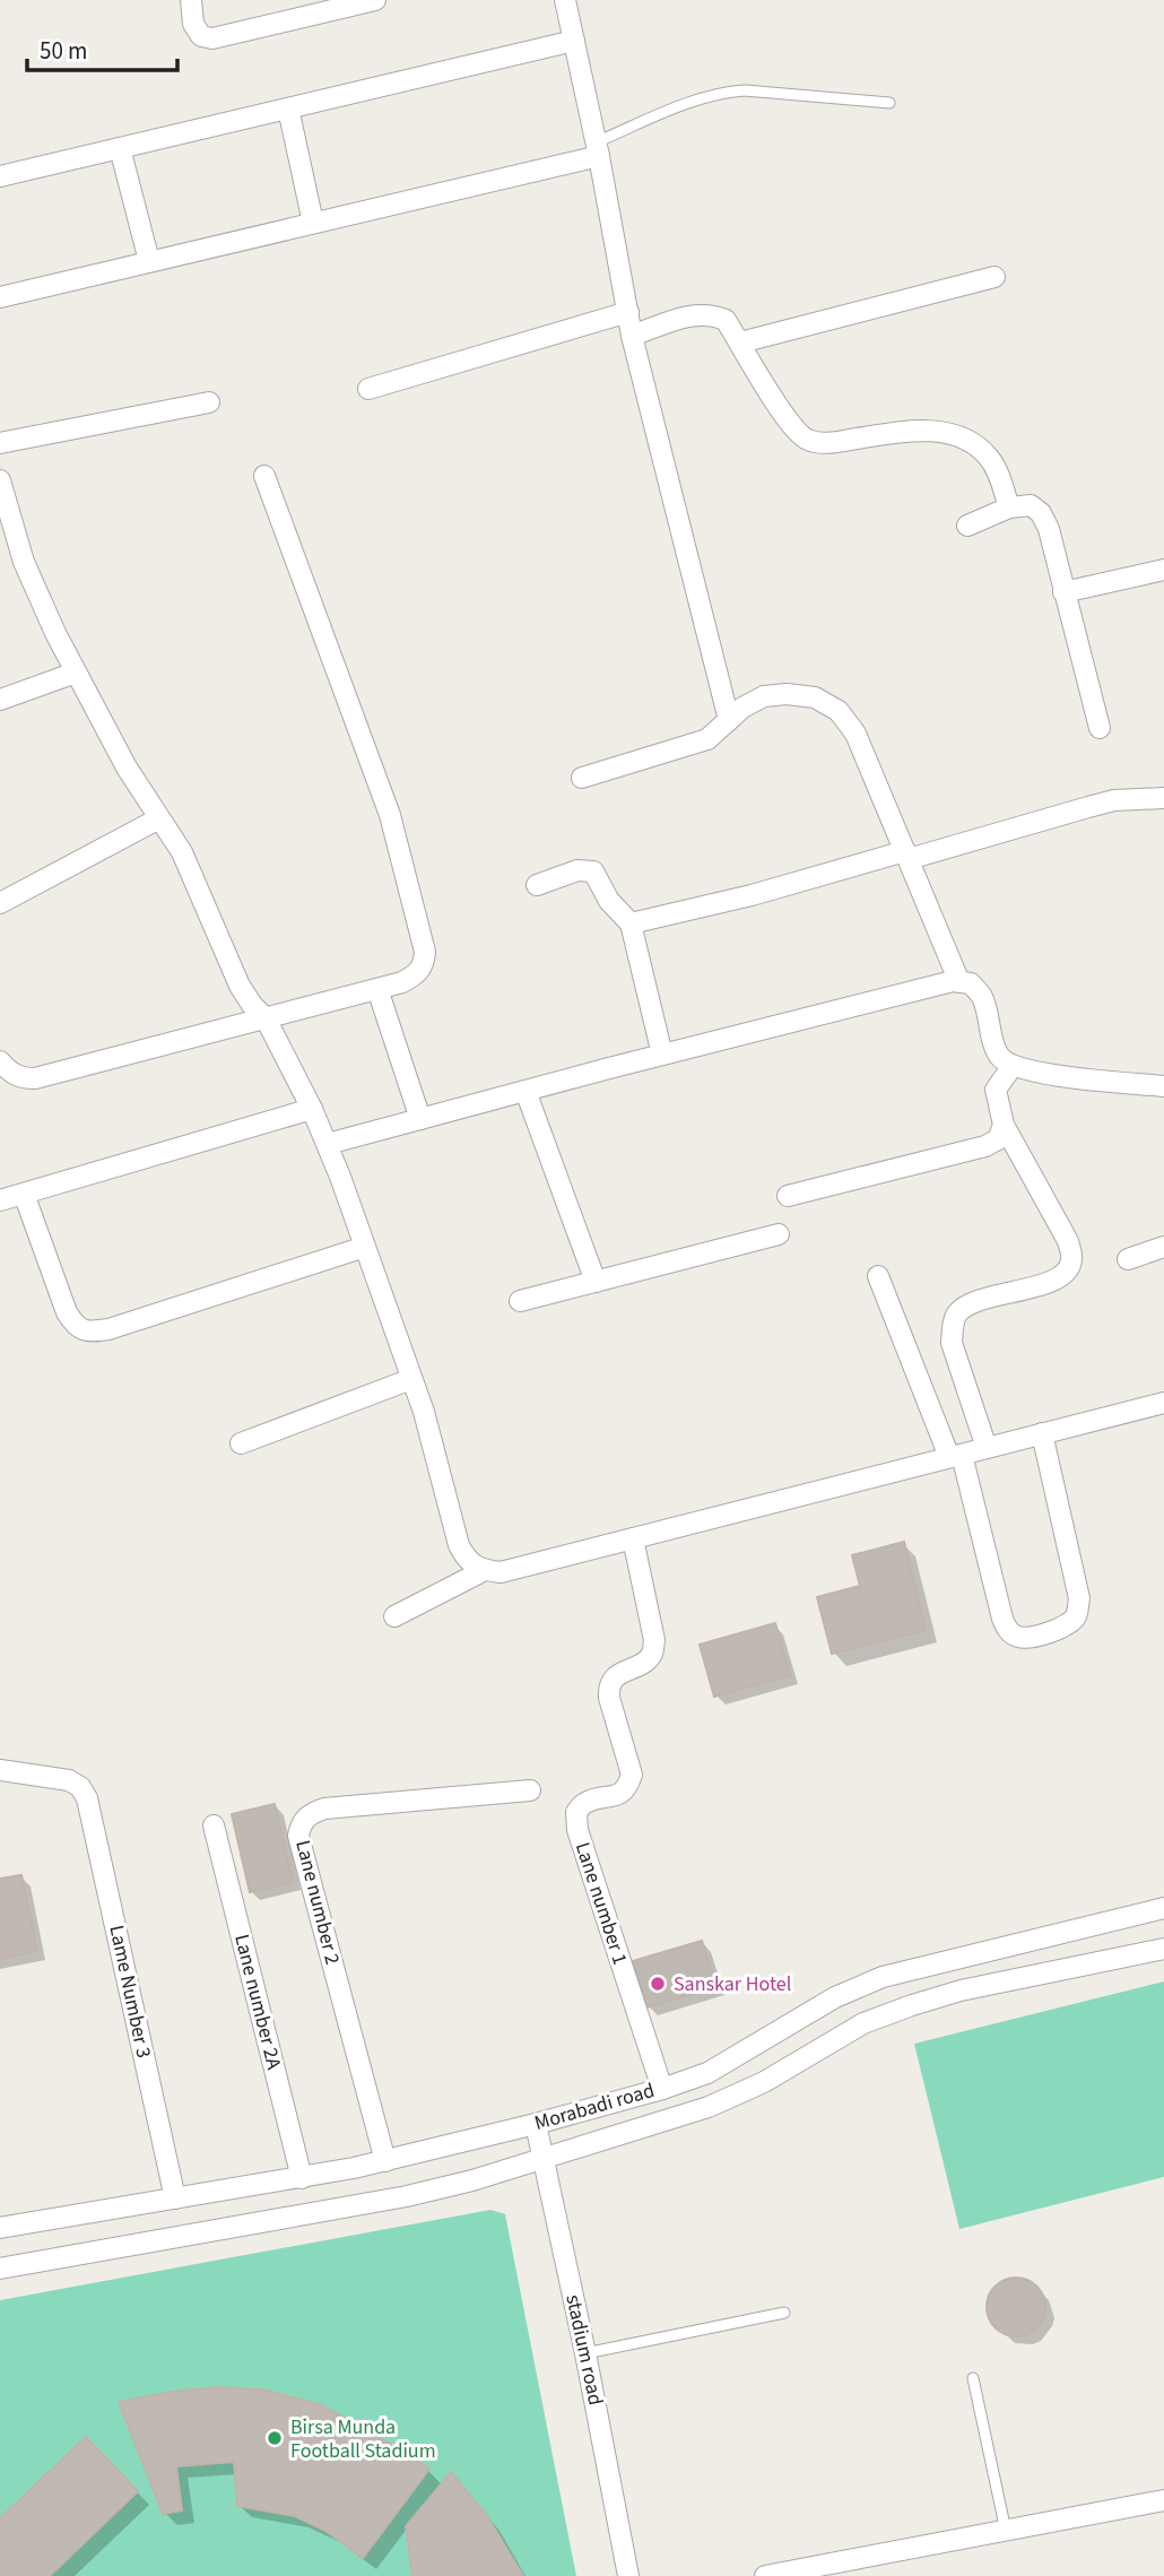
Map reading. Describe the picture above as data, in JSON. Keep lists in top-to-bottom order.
{
  "streets": {
    "street": [
      "Lane number 2",
      "Lane number 1",
      "Lame Number 3",
      "Lane number 2A",
      "Morabadi road",
      "stadium road"
    ]
  },
  "crossings": [
    ["Lane number 2", "Morabadi road"],
    ["Lane number 1", "Morabadi road"],
    ["Lame Number 3", "Morabadi road"],
    ["Lane number 2A", "Morabadi road"],
    ["Morabadi road", "stadium road"]
  ],
  "places": ["Sanskar Hotel", "Birsa Munda Football Stadium"],
  "scale_bar": "50 m"
}
